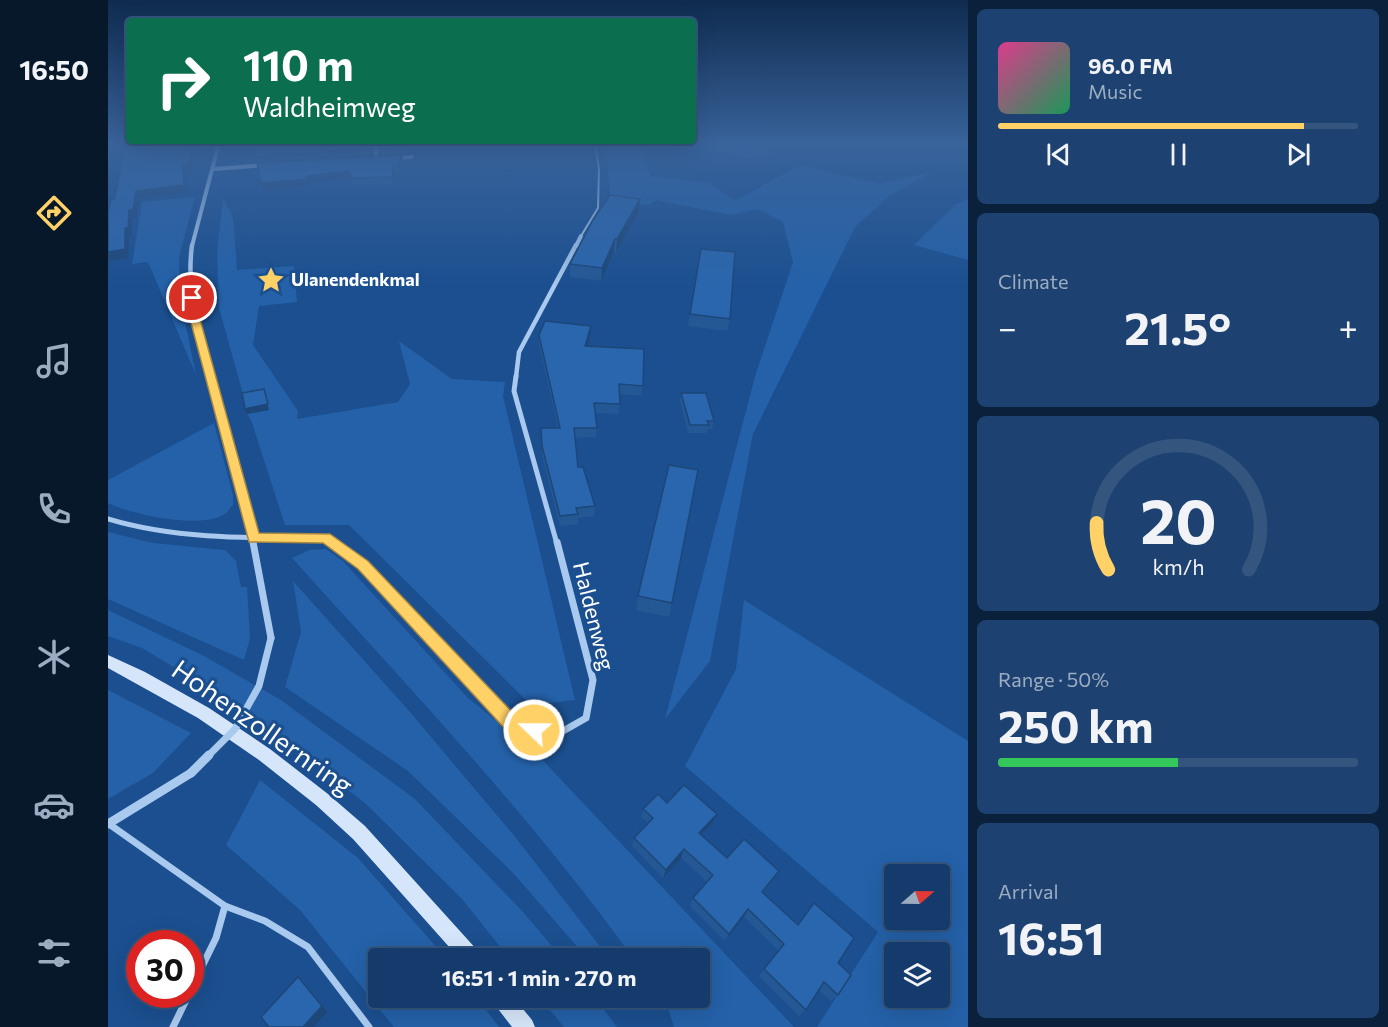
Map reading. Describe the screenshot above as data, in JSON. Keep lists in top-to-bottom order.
{
  "streets": {
    "main road": ["Hohenzollernring"],
    "street": ["Haldenweg"]
  },
  "places": {
    "place": ["Ulanendenkmal"]
  },
  "north": "right",
  "page": {
    "tabs": "16:50",
    "turn": ["110 m", "Waldheimweg"],
    "song": ["96.0 FM", "Music"],
    "tile": [
      "Climate",
      ["Range · 50%", "250 km"],
      ["Arrival", "16:51"]
    ],
    "heat": ["−", "21.5°", "+"],
    "limit": "30",
    "trip": "16:51 · 1 min · 270 m",
    "gauge": ["20", "km/h"]
  }
}
